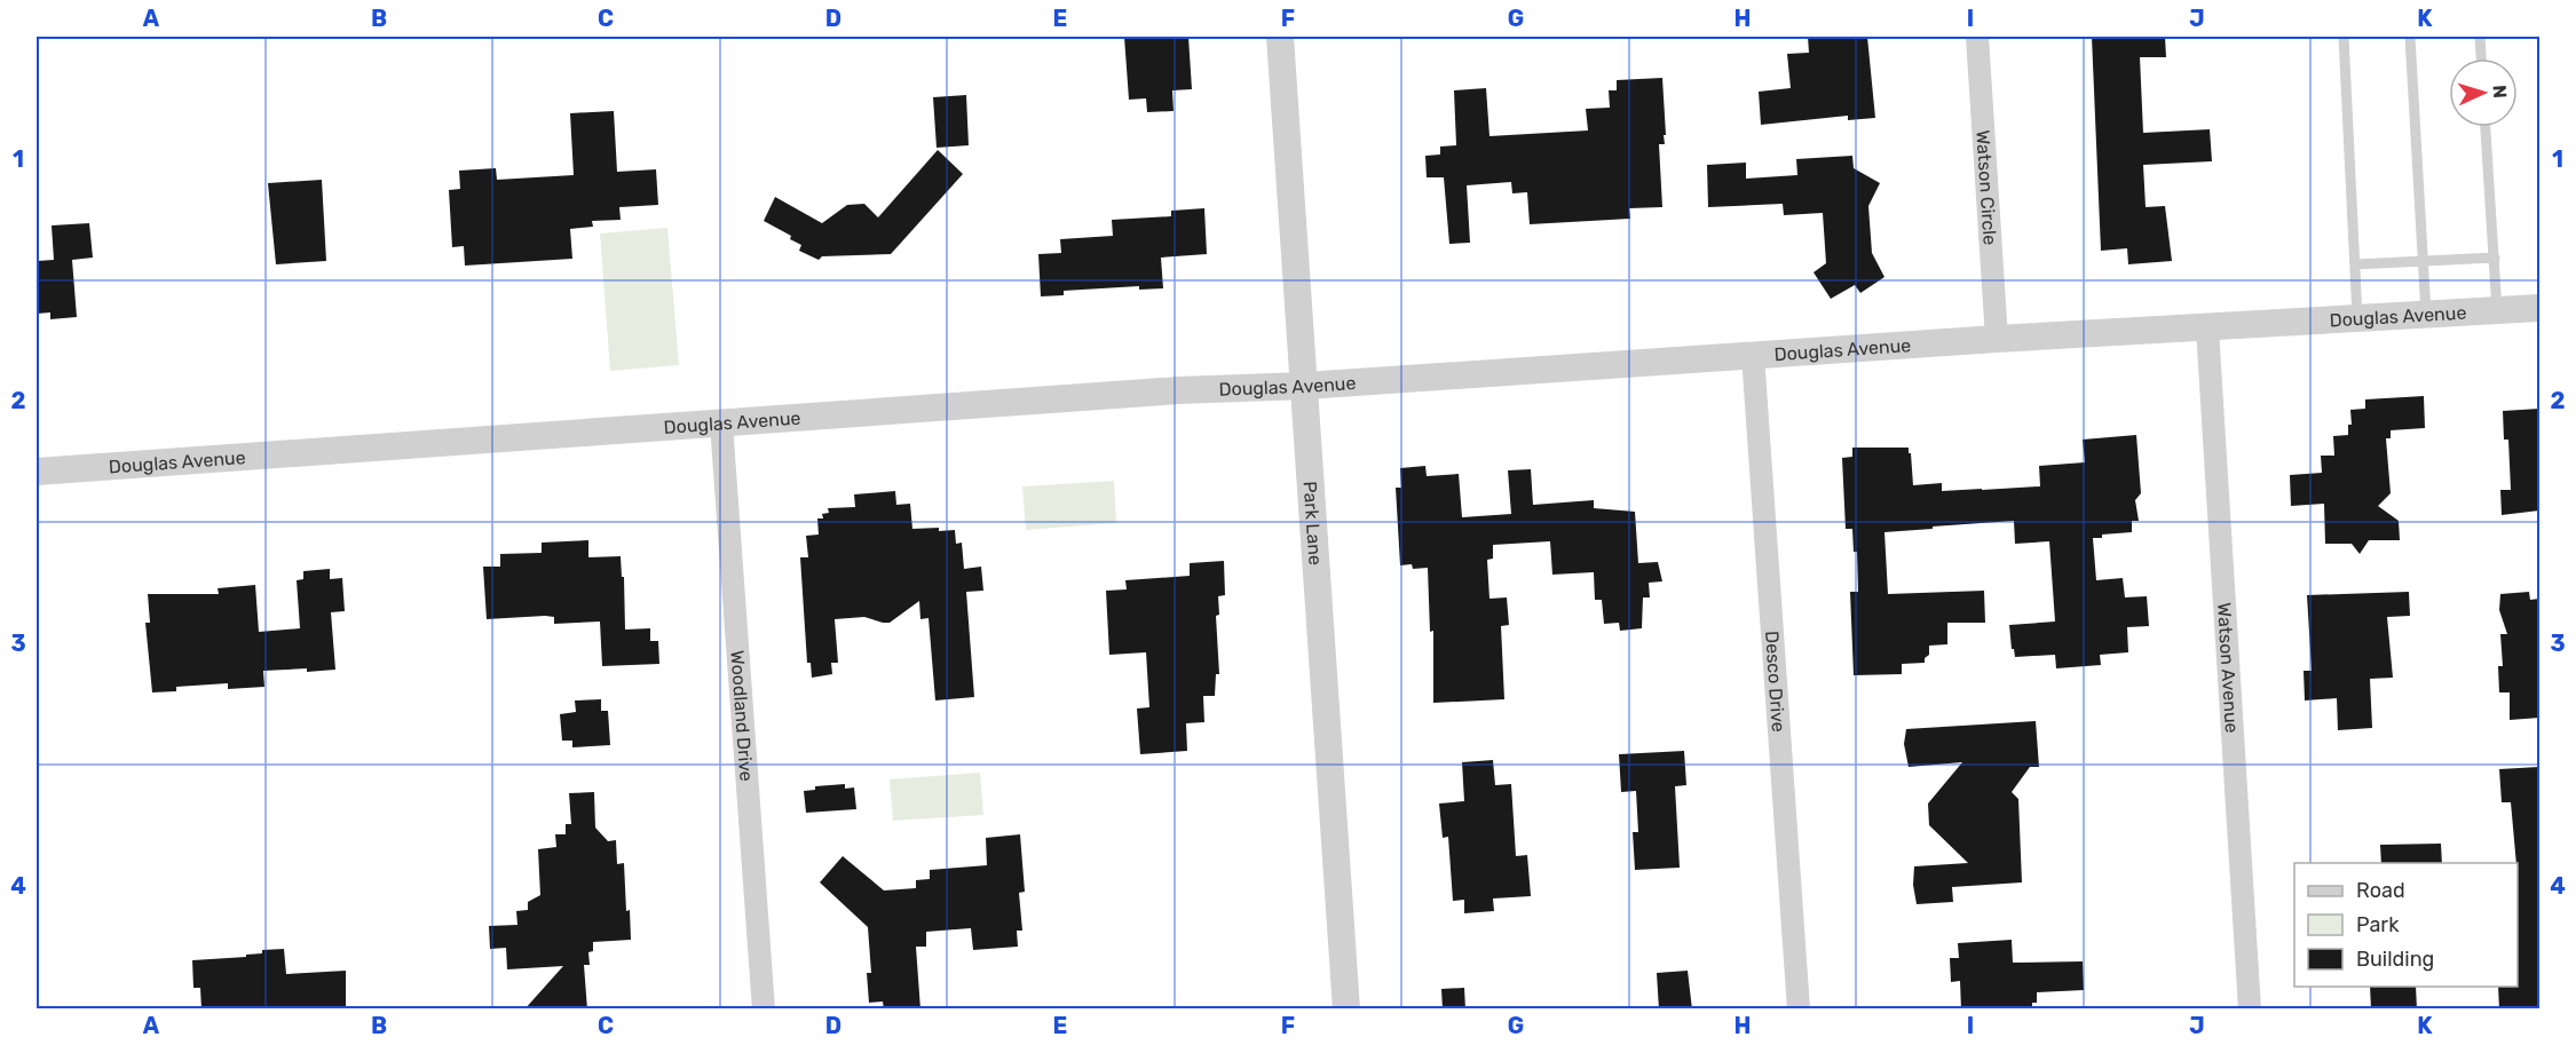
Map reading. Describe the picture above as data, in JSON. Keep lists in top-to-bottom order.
{
  "streets": {
    "street": [
      "Watson Circle",
      "Douglas Avenue",
      "Park Lane",
      "Watson Avenue",
      "Desco Drive",
      "Woodland Drive"
    ]
  },
  "crossings": [
    ["Watson Circle", "Douglas Avenue"],
    ["Douglas Avenue", "Park Lane"],
    ["Douglas Avenue", "Watson Avenue"],
    ["Douglas Avenue", "Desco Drive"],
    ["Douglas Avenue", "Woodland Drive"]
  ],
  "legend": ["Road", "Park", "Building"],
  "north": "right",
  "grid": {
    "columns": [
      "A",
      "B",
      "C",
      "D",
      "E",
      "F",
      "G",
      "H",
      "I",
      "J",
      "K"
    ],
    "rows": [
      "1",
      "2",
      "3",
      "4"
    ]
  }
}
